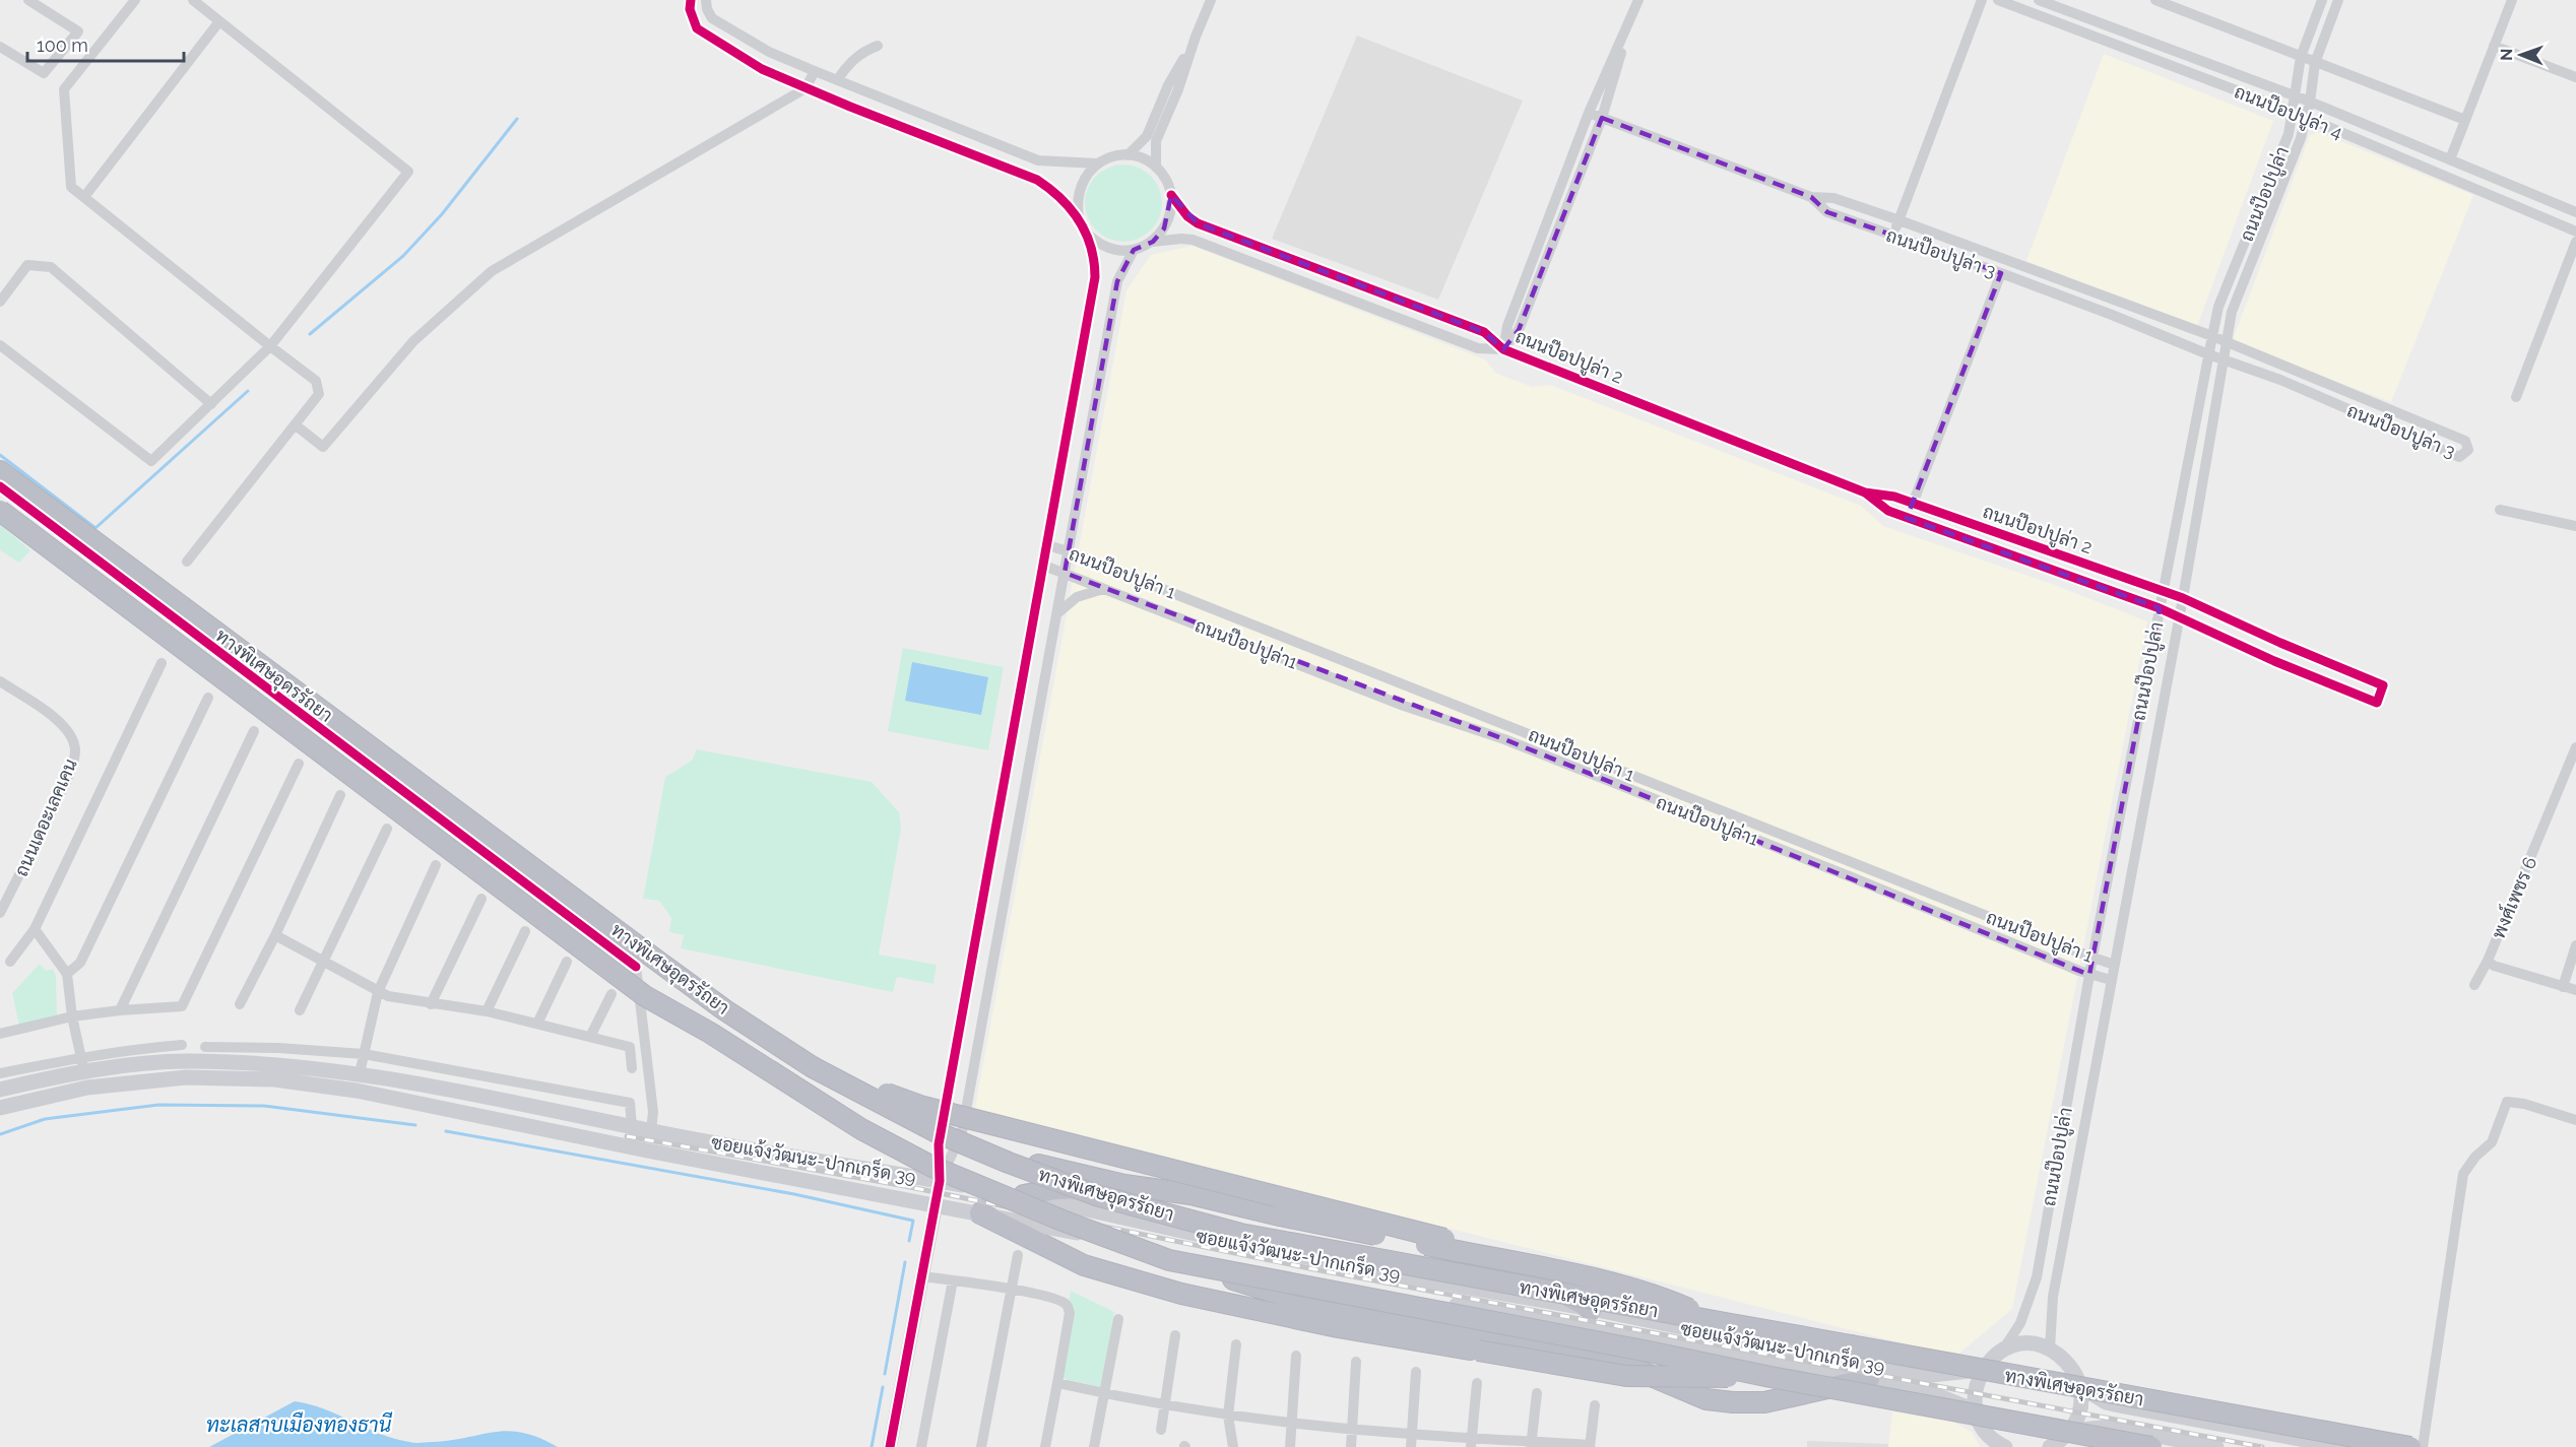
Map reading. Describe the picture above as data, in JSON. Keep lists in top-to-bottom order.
{
  "streets": {
    "highway": ["ทางพิเศษอุดรรัถยา"],
    "main road": ["ซอยแจ้งวัฒนะ-ปากเกร็ด 39"],
    "street": [
      "ถนนป๊อปปูล่า 4",
      "ถนนป๊อปปูล่า",
      "ถนนป๊อปปูล่า 3",
      "ถนนป๊อปปูล่า 2",
      "ถนนป๊อปปูล่า 1",
      "ถนนป๊อปปูล่า1",
      "ถนนเดอะเลคเคน",
      "พงศ์เพชร 6"
    ]
  },
  "crossings": [
    ["ถนนป๊อปปูล่า 4", "ถนนป๊อปปูล่า"],
    ["ถนนป๊อปปูล่า", "ถนนป๊อปปูล่า 3"],
    ["ถนนป๊อปปูล่า", "ถนนป๊อปปูล่า 2"],
    ["ถนนป๊อปปูล่า", "ถนนป๊อปปูล่า 1"],
    ["ถนนป๊อปปูล่า", "ถนนป๊อปปูล่า1"]
  ],
  "water": ["ทะเลสาบเมืองทองธานี"],
  "scale_bar": "100 m",
  "north": "left"
}
